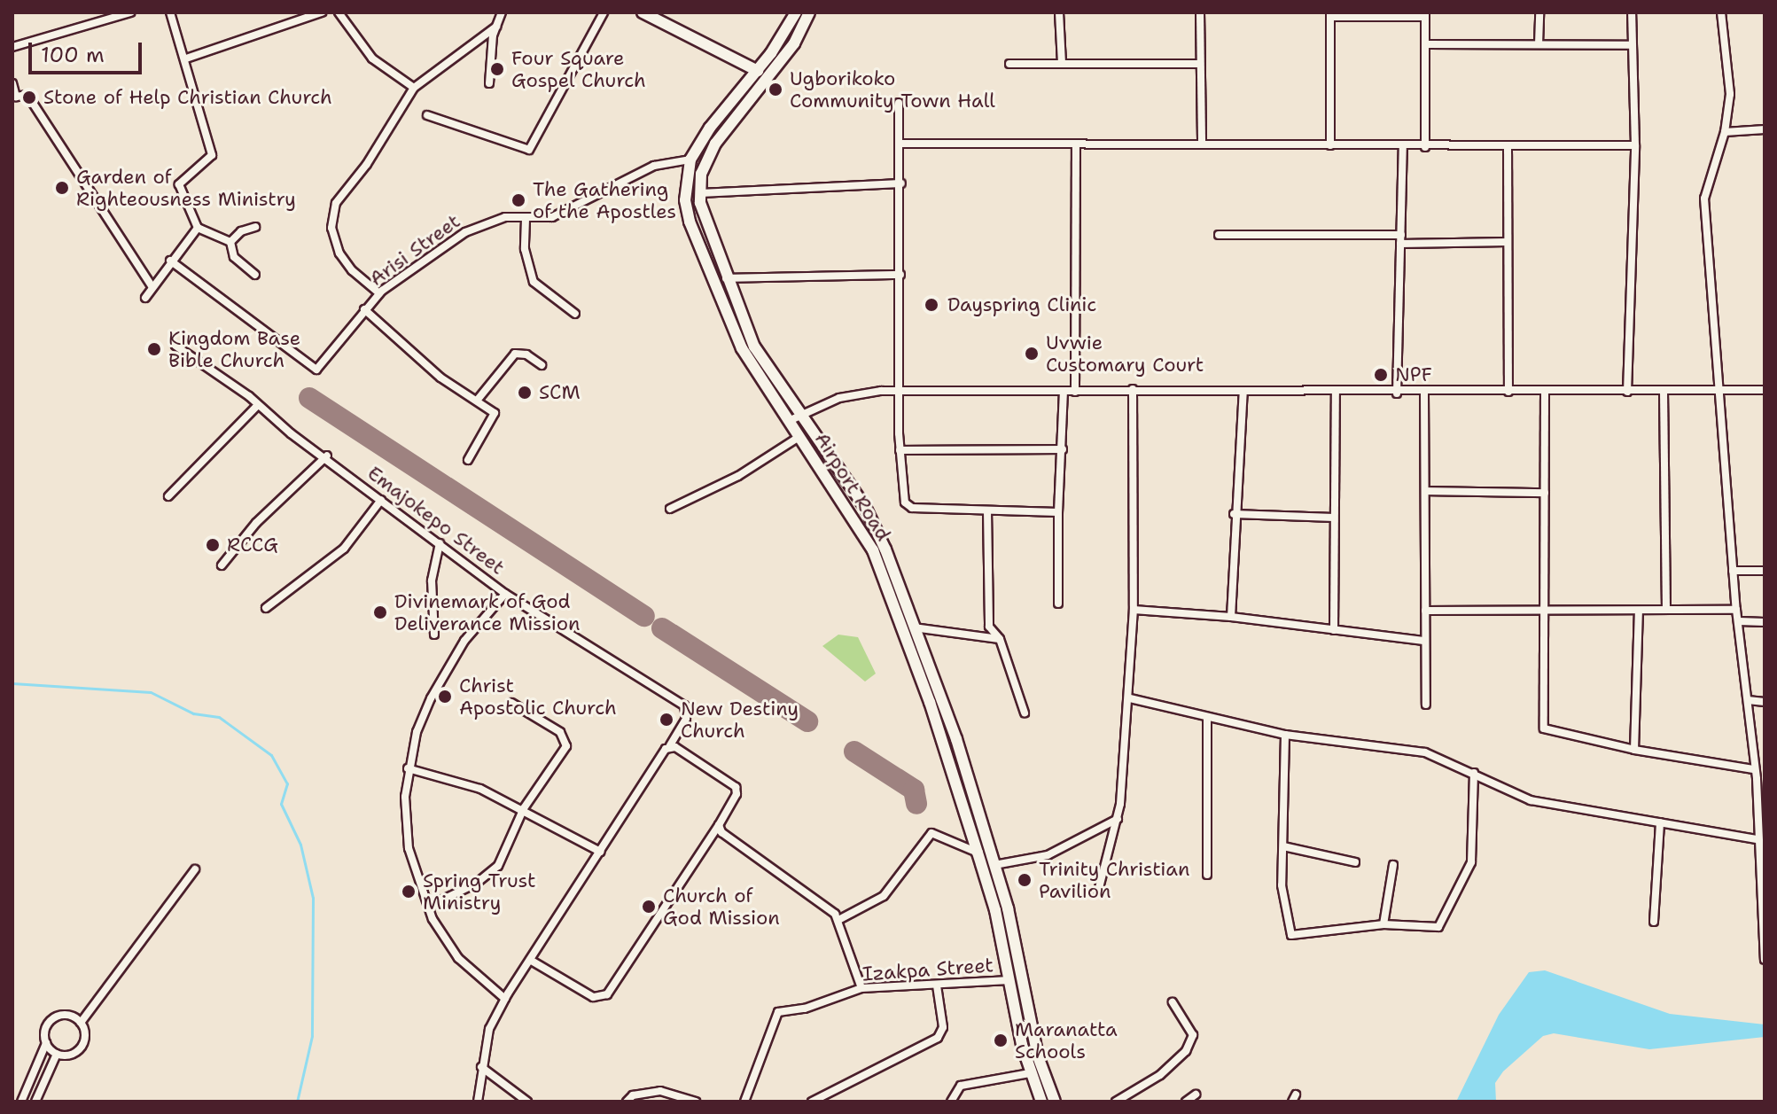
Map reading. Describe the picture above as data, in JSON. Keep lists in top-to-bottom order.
{
  "streets": {
    "main road": ["Airport Road"],
    "street": ["Arisi Street", "Emajokepo Street", "Izakpa Street"]
  },
  "crossings": [
    ["Arisi Street", "Airport Road"],
    ["Airport Road", "Izakpa Street"]
  ],
  "places": [
    "Four Square Gospel Church",
    "Ugborikoko Community Town Hall",
    "Stone of Help Christian Church",
    "Garden of Righteousness Ministry",
    "The Gathering of the Apostles",
    "Dayspring Clinic",
    "Kingdom Base Bible Church",
    "Uvwie Customary Court",
    "NPF",
    "SCM",
    "RCCG",
    "Divinemark of God Deliverance Mission",
    "Christ Apostolic Church",
    "New Destiny Church",
    "Trinity Christian Pavilion",
    "Spring Trust Ministry",
    "Church of God Mission",
    "Maranatta Schools"
  ],
  "scale_bar": "100 m"
}
